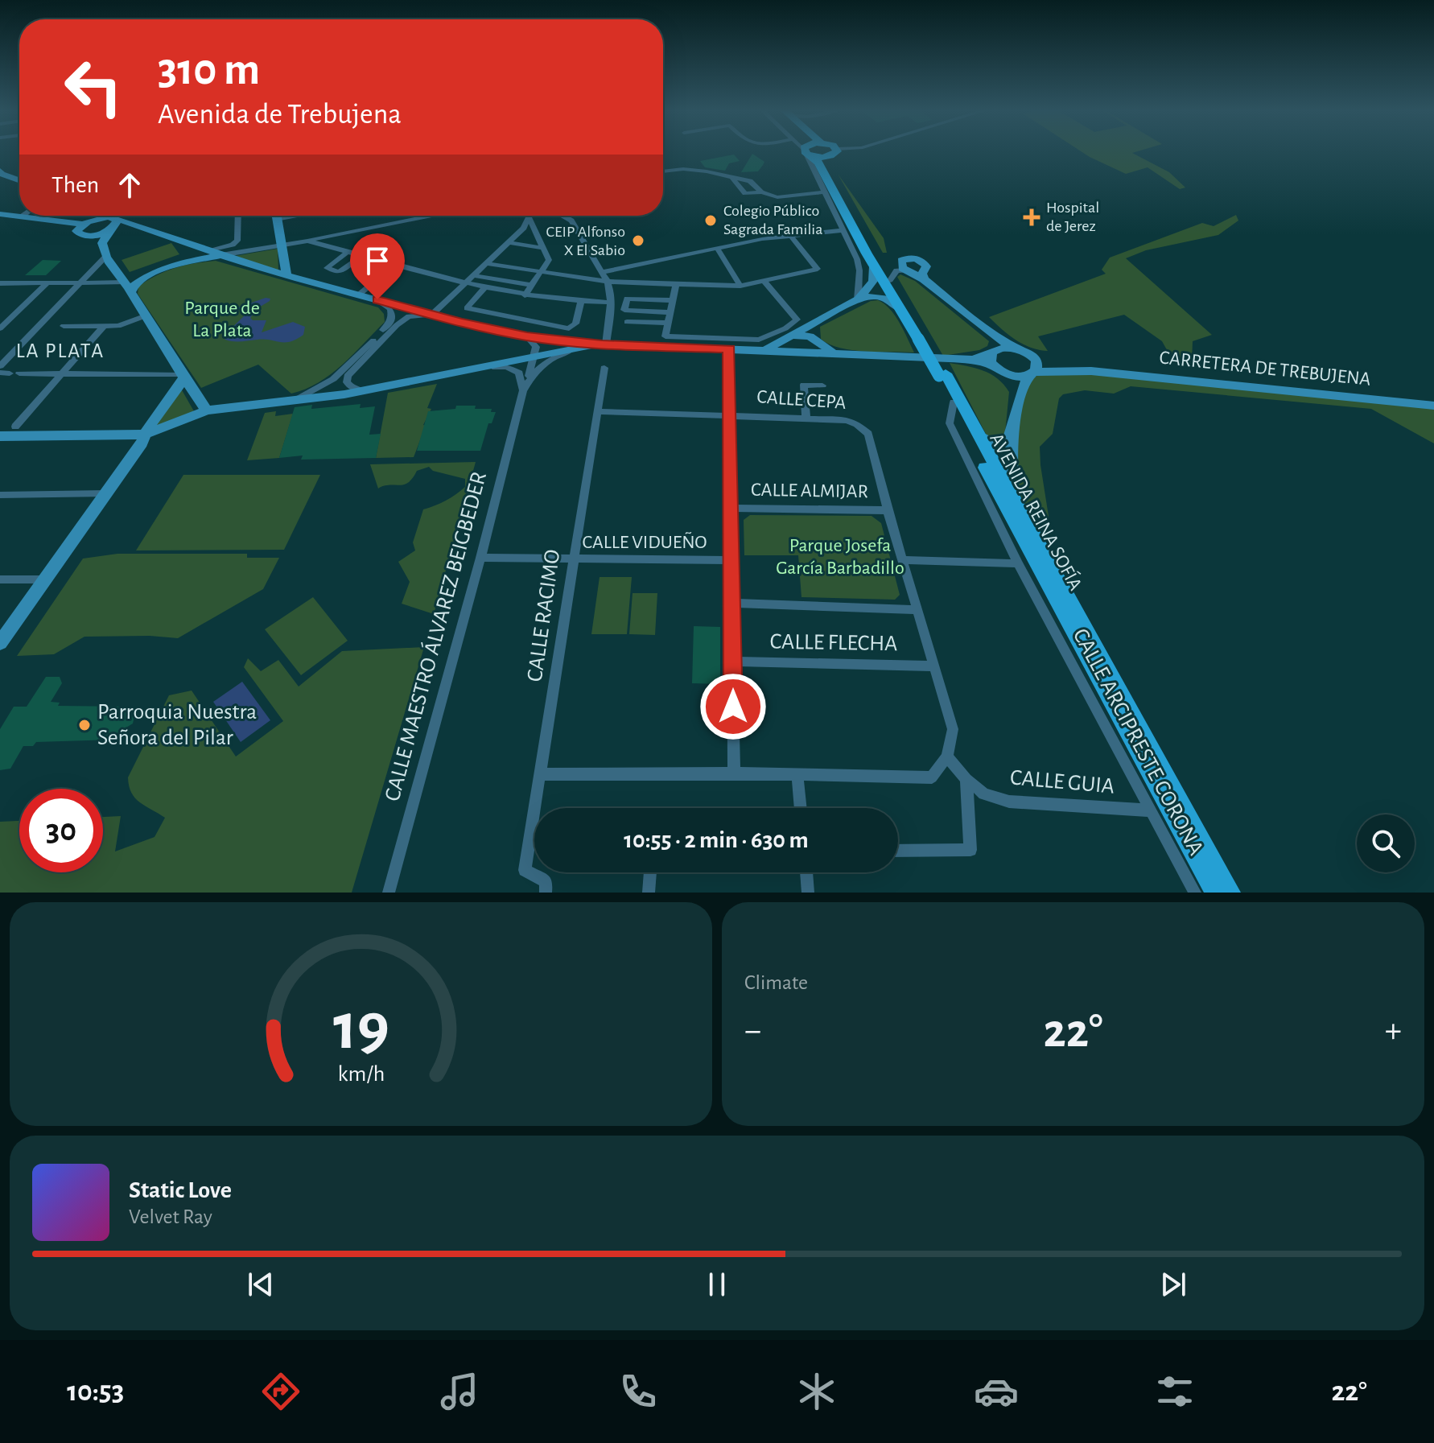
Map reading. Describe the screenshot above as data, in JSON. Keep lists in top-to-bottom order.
{
  "streets": {
    "main road": ["CARRETERA DE TREBUJENA", "AVENIDA REINA SOFÍA"],
    "street": [
      "CALLE CEPA",
      "CALLE ALMIJAR",
      "CALLE VIDUEÑO",
      "CALLE RACIMO",
      "CALLE MAESTRO ÁLVAREZ BEIGBEDER",
      "CALLE FLECHA",
      "CALLE ARCIPRESTE CORONA",
      "CALLE GUIA"
    ]
  },
  "crossings": [
    ["CALLE CEPA", "CALLE ALMIJAR"],
    ["CALLE CEPA", "CALLE RACIMO"],
    ["CALLE CEPA", "CALLE FLECHA"],
    ["CALLE CEPA", "CALLE GUIA"],
    ["AVENIDA REINA SOFÍA", "CALLE ARCIPRESTE CORONA"],
    ["CALLE VIDUEÑO", "CALLE RACIMO"],
    ["CALLE VIDUEÑO", "CALLE MAESTRO ÁLVAREZ BEIGBEDER"],
    ["CALLE ARCIPRESTE CORONA", "CALLE GUIA"]
  ],
  "districts": ["LA PLATA"],
  "parks": ["Parque de La Plata", "Parque Josefa García Barbadillo"],
  "places": {
    "health": ["Hospital de Jerez"],
    "other": ["Colegio Público Sagrada Familia", "CEIP Alfonso X El Sabio", "Parroquia Nuestra Señora del Pilar"]
  },
  "page": {
    "turn": ["310 m", "Avenida de Trebujena"],
    "then": "Then",
    "limit": "30",
    "trip": "10:55 · 2 min · 630 m",
    "tile": "Climate",
    "heat": ["−", "22°", "+"],
    "song": ["Static Love", "Velvet Ray"],
    "tabs": ["10:53", "22°"],
    "gauge": ["19", "km/h"]
  }
}
